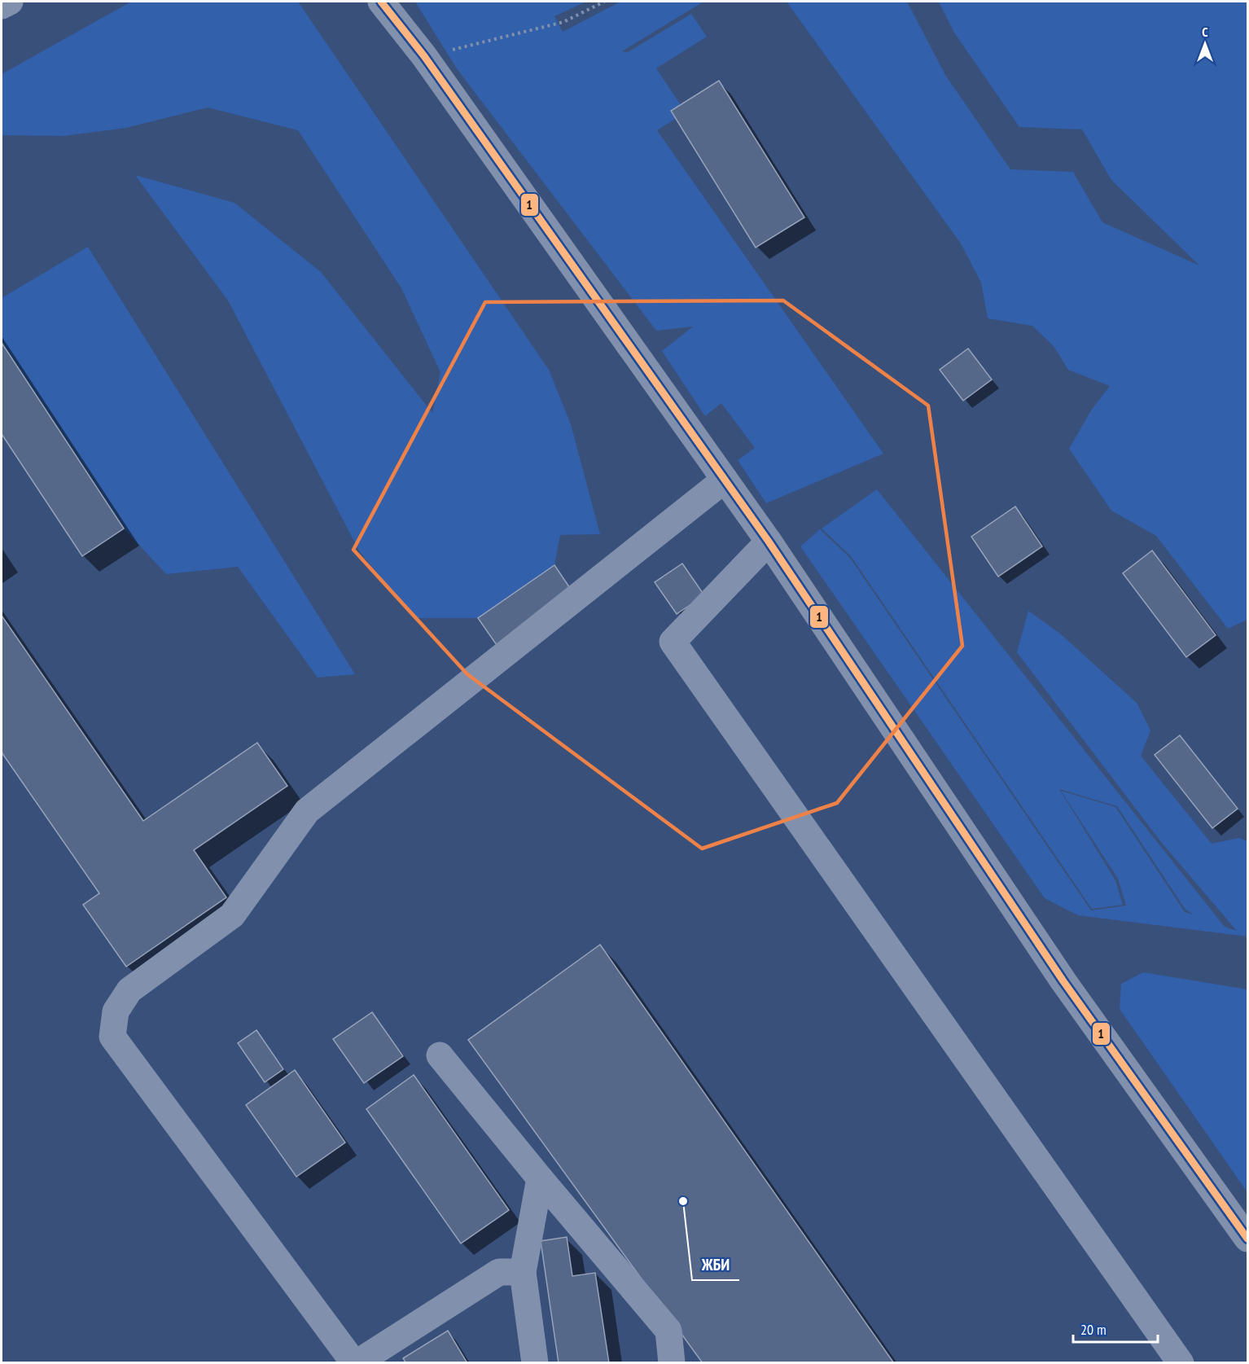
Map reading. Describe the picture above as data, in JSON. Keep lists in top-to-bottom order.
{
  "places": ["ЖБИ"],
  "lines": ["transit line 1"],
  "scale_bar": "20 m",
  "north": "top"
}
